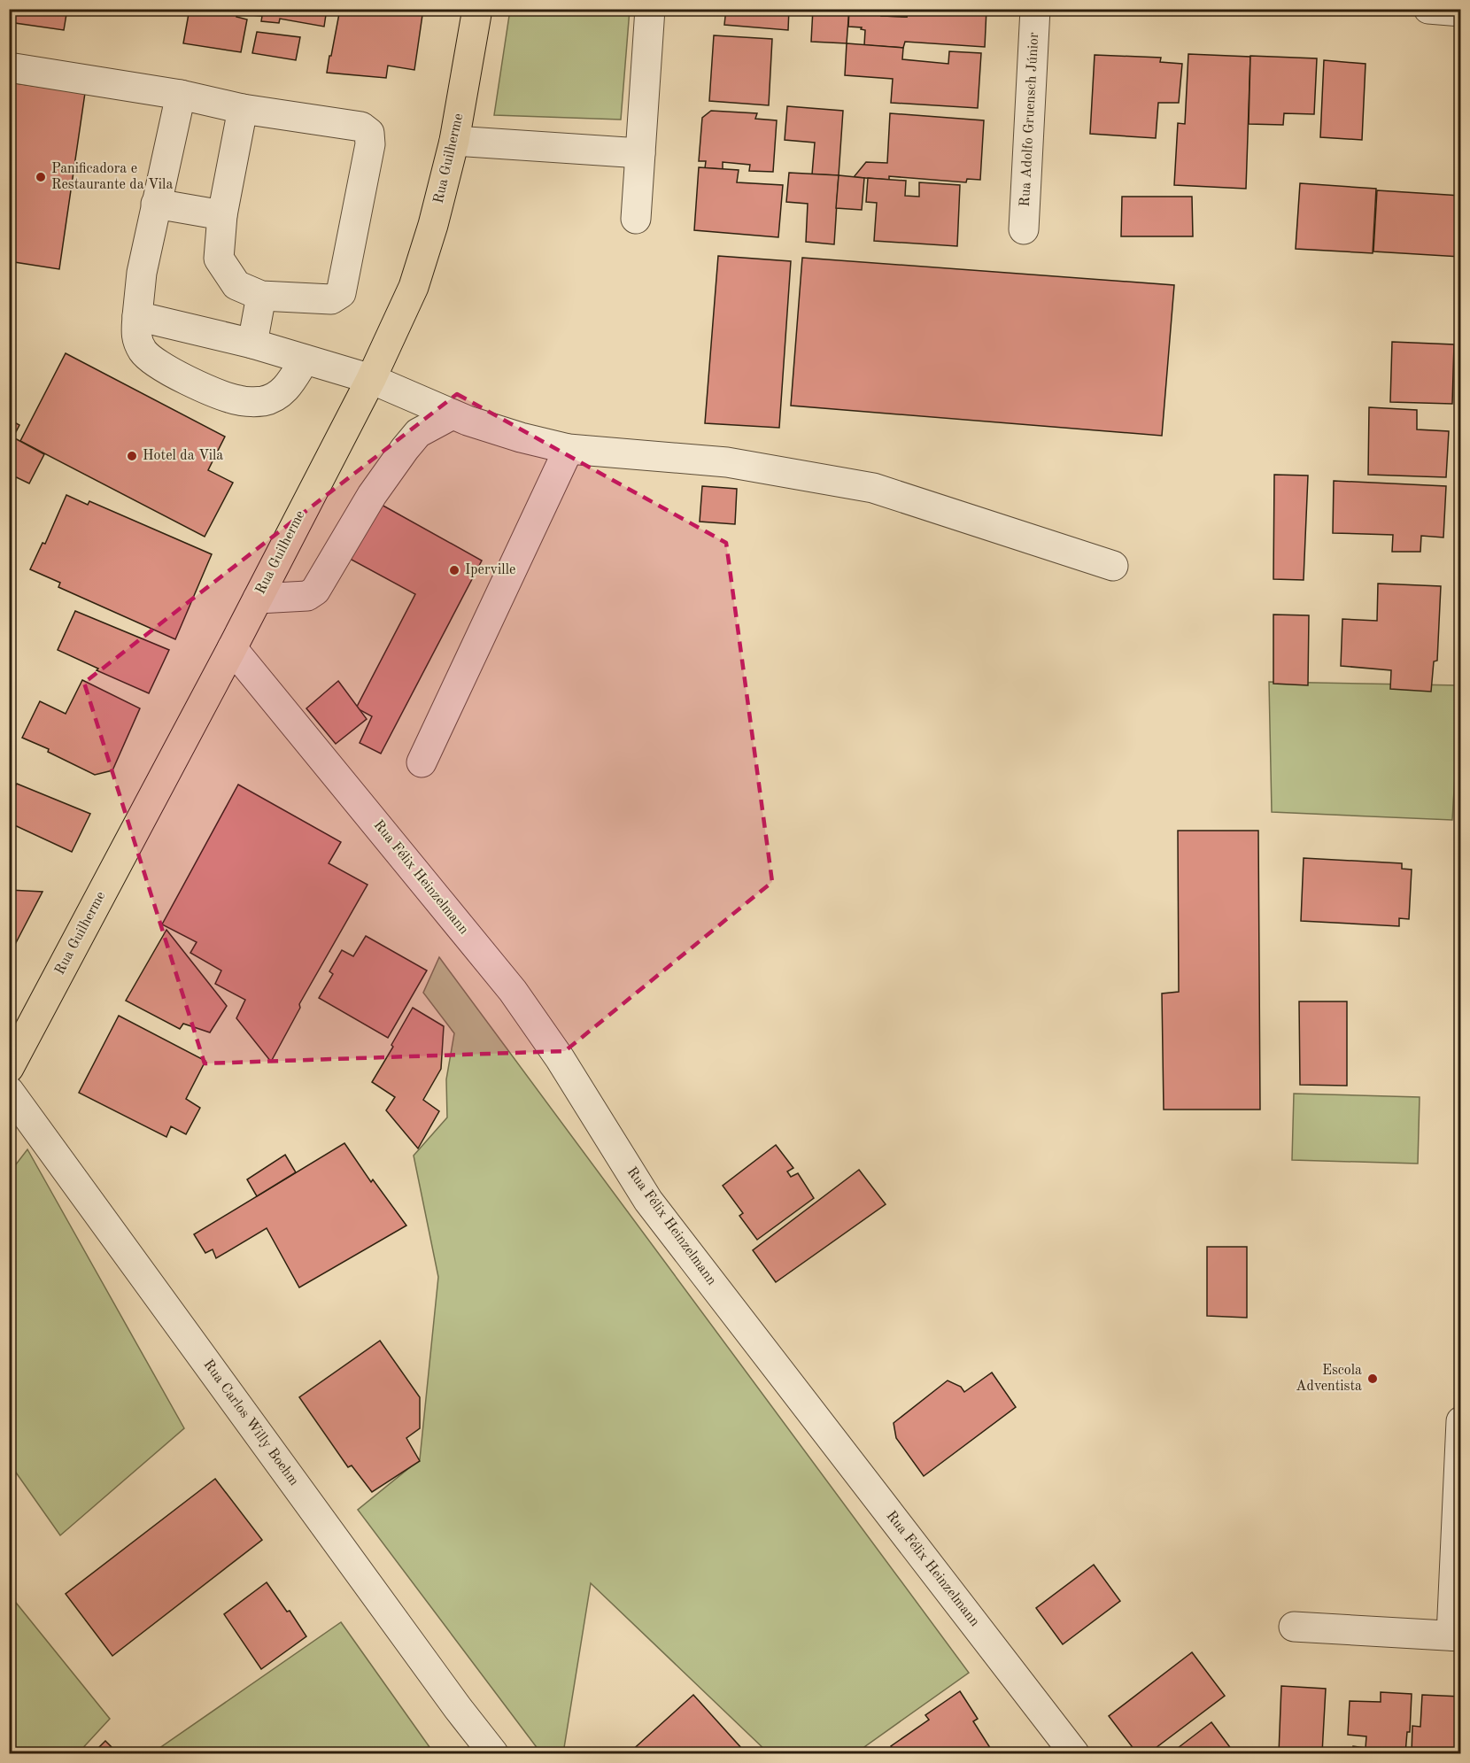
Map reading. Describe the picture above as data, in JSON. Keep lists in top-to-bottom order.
{
  "streets": {
    "main road": ["Rua Guilherme"],
    "street": ["Rua Adolfo Gruensch Júnior", "Rua Félix Heinzelmann", "Rua Carlos Willy Boehm"]
  },
  "crossings": [
    ["Rua Guilherme", "Rua Félix Heinzelmann"]
  ],
  "places": [
    "Panificadora e Restaurante da Vila",
    "Hotel da Vila",
    "Iperville",
    "Escola Adventista"
  ]
}
